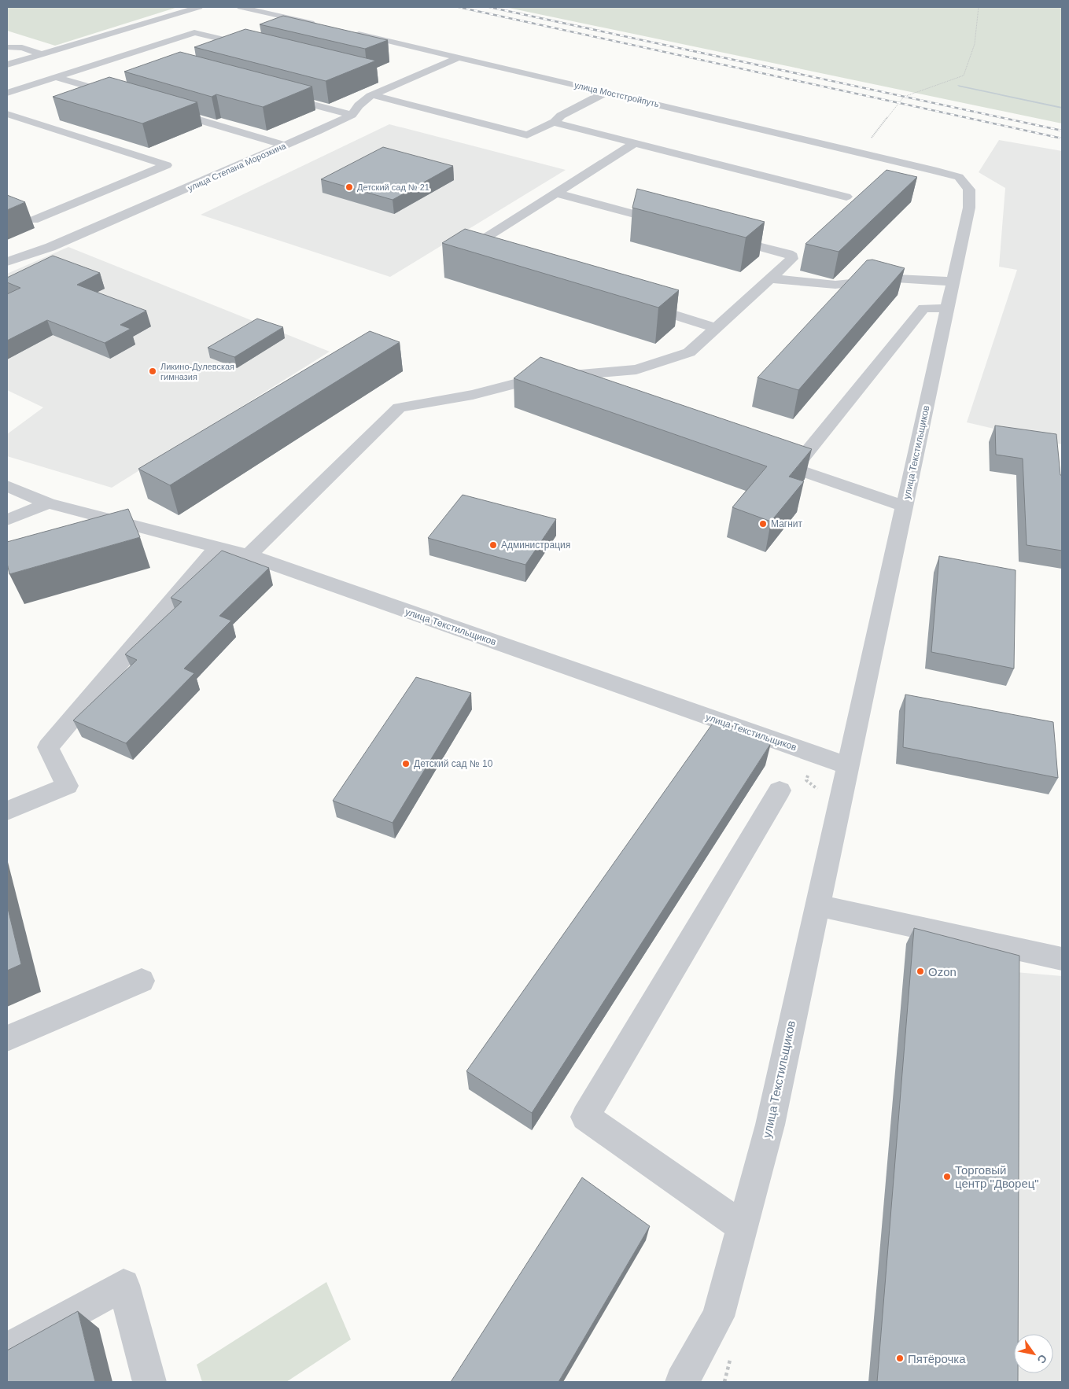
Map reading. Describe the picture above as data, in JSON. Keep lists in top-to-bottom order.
{
  "streets": {
    "street": ["улица Мостстройпуть", "улица Степана Морозкина", "улица Текстильщиков"]
  },
  "crossings": [
    ["улица Мостстройпуть", "улица Степана Морозкина"],
    ["улица Мостстройпуть", "улица Текстильщиков"]
  ],
  "places": [
    "Детский сад № 21",
    "Ликино-Дулевская гимназия",
    "Магнит",
    "Администрация",
    "Детский сад № 10",
    "Ozon",
    "Торговый центр \"Дворец\"",
    "Пятёрочка"
  ],
  "north": "bottom right"
}
